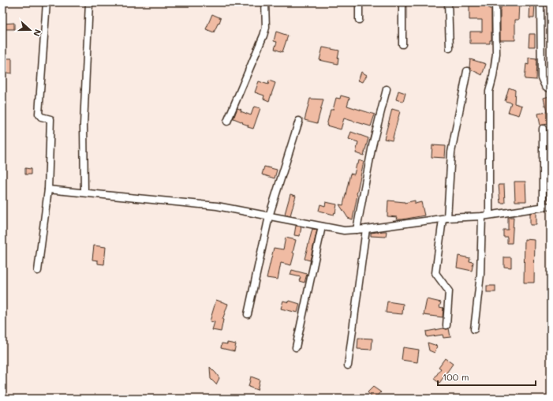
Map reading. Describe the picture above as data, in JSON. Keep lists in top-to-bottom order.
{
  "scale_bar": "100 m",
  "north": "right"
}
